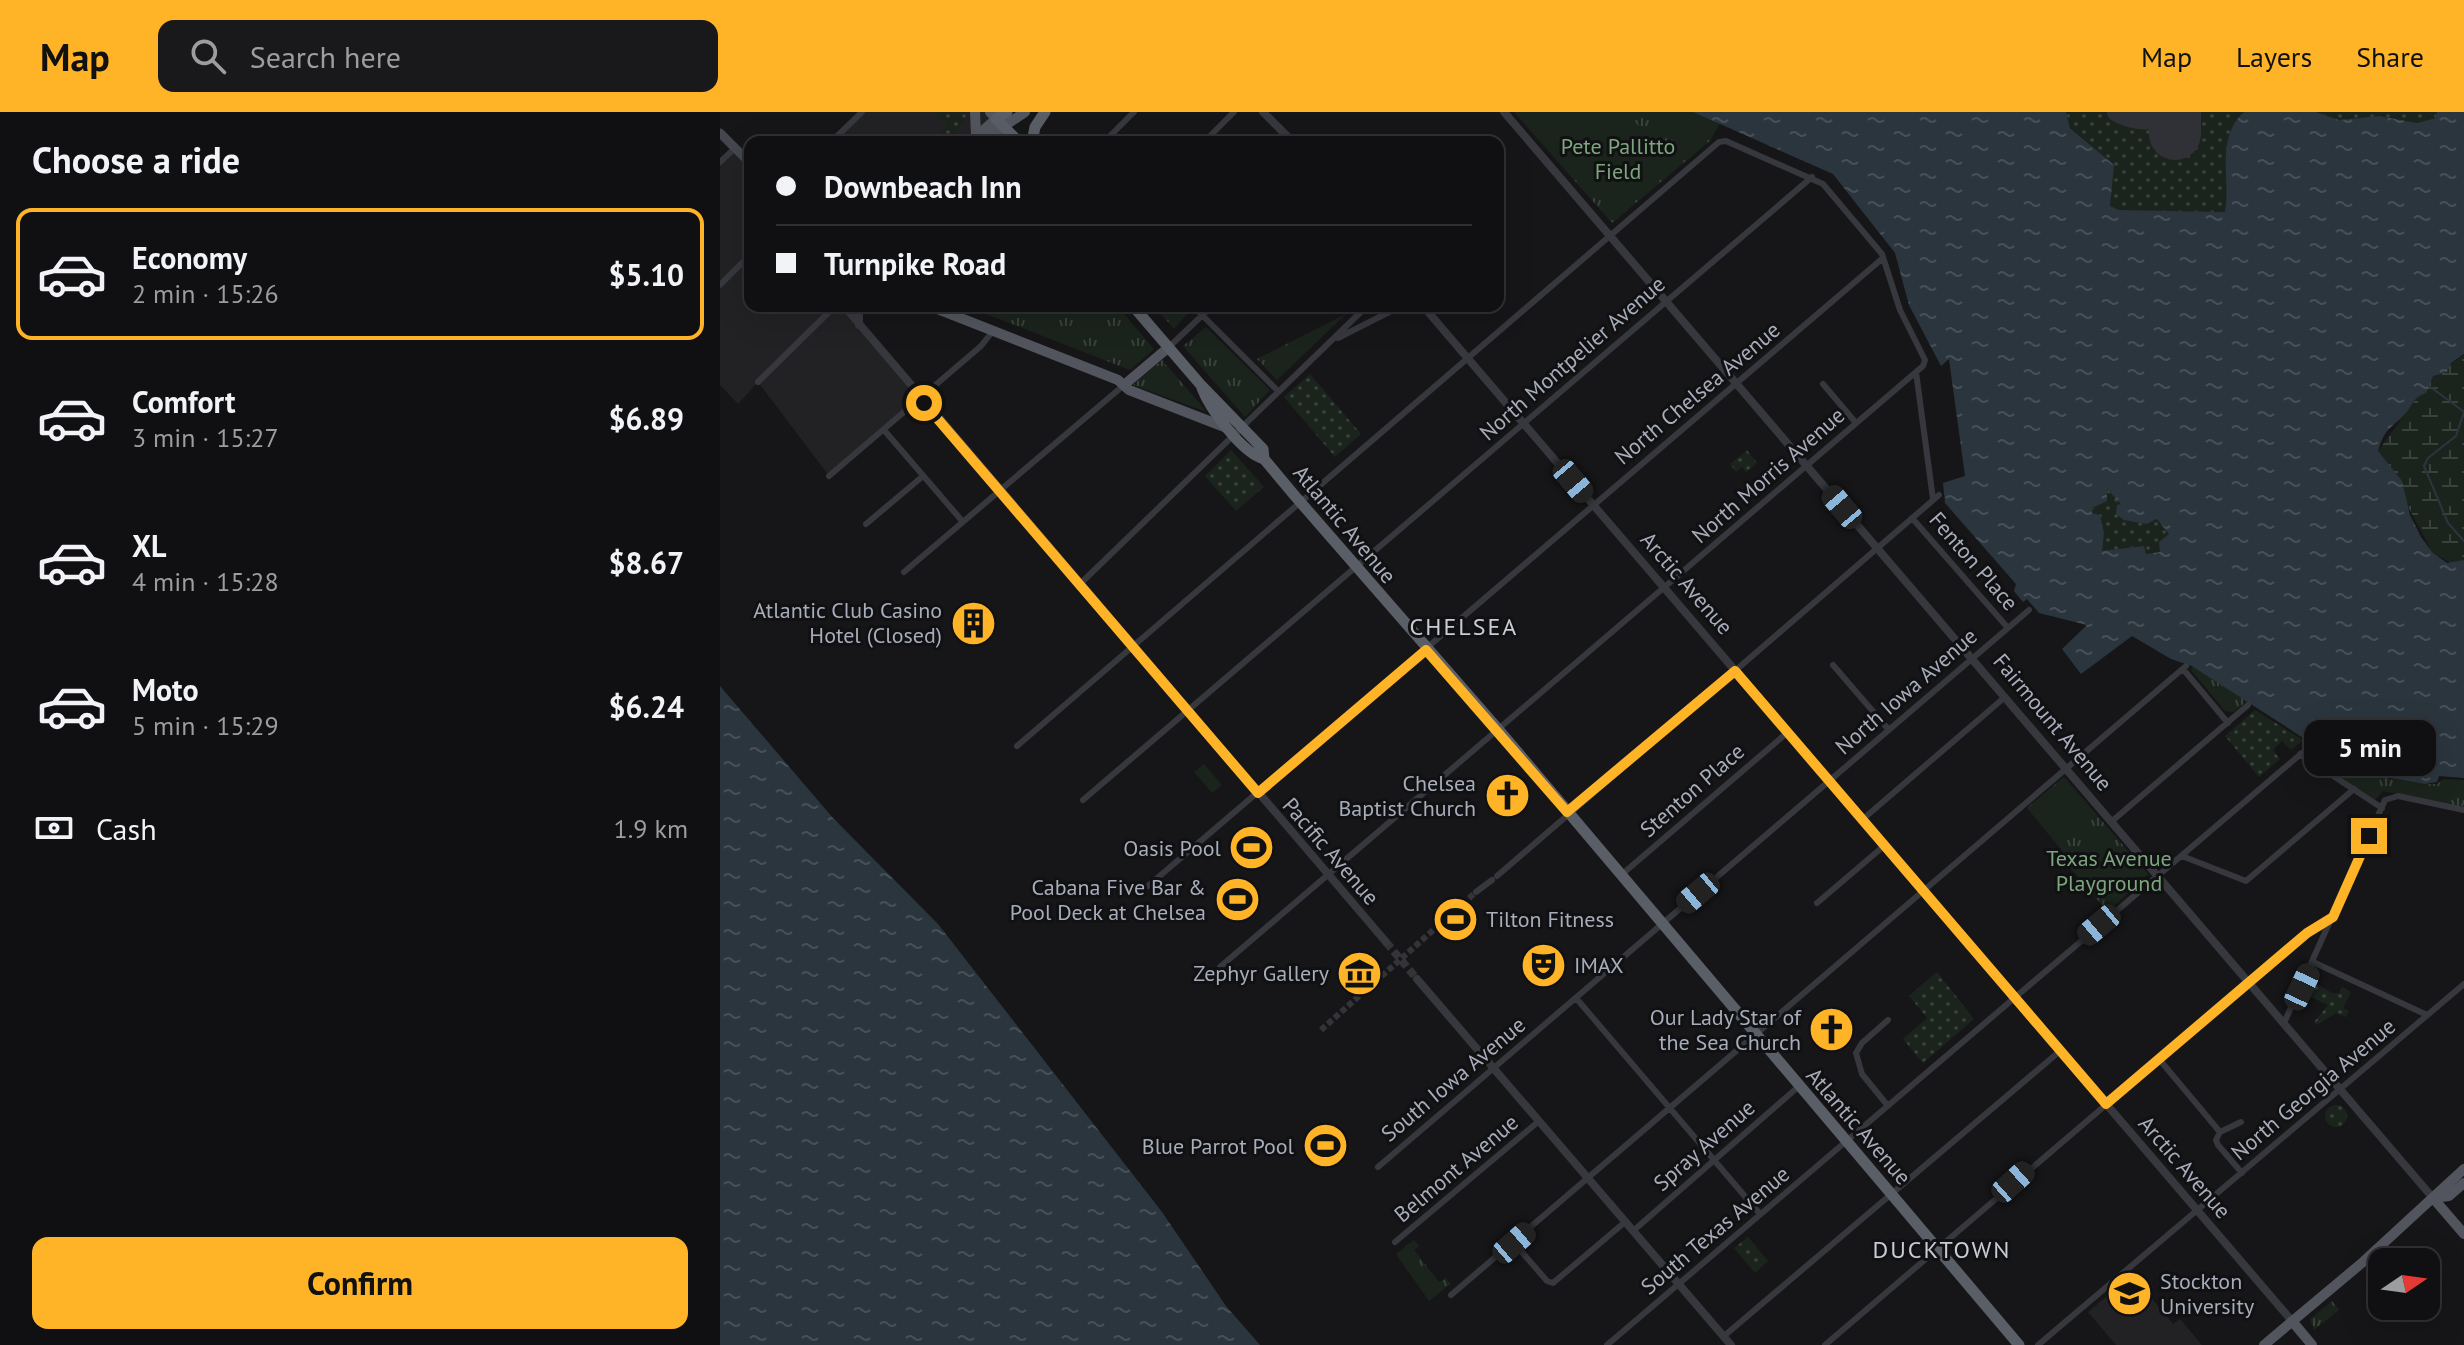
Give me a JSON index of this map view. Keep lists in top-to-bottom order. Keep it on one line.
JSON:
{"streets":{"highway":["Atlantic Avenue"],"main road":["Arctic Avenue","Fairmount Avenue"],"street":["North Montpelier Avenue","North Chelsea Avenue","North Morris Avenue","Fenton Place","North Iowa Avenue","Stenton Place","Pacific Avenue","South Iowa Avenue","North Georgia Avenue","Spray Avenue","Belmont Avenue","South Texas Avenue"]},"crossings":[["North Montpelier Avenue","Atlantic Avenue"],["North Montpelier Avenue","Arctic Avenue"],["North Montpelier Avenue","Fairmount Avenue"],["North Montpelier Avenue","Pacific Avenue"],["North Chelsea Avenue","Atlantic Avenue"],["North Chelsea Avenue","Arctic Avenue"],["North Chelsea Avenue","Fairmount Avenue"],["North Chelsea Avenue","Pacific Avenue"],["North Morris Avenue","Atlantic Avenue"],["North Morris Avenue","Arctic Avenue"],["North Morris Avenue","Fairmount Avenue"],["North Morris Avenue","Pacific Avenue"],["Atlantic Avenue","North Iowa Avenue"],["Atlantic Avenue","Stenton Place"],["Atlantic Avenue","South Iowa Avenue"],["Atlantic Avenue","Spray Avenue"],["Atlantic Avenue","South Texas Avenue"],["Fenton Place","North Iowa Avenue"],["Arctic Avenue","North Iowa Avenue"],["Arctic Avenue","Stenton Place"],["Arctic Avenue","North Georgia Avenue"],["Arctic Avenue","South Texas Avenue"],["North Iowa Avenue","Fairmount Avenue"],["North Iowa Avenue","South Iowa Avenue"],["Fairmount Avenue","North Georgia Avenue"],["Fairmount Avenue","South Texas Avenue"]],"districts":["CHELSEA","DUCKTOWN"],"parks":["Pete Pallitto Field","Texas Avenue Playground"],"places":{"building":["Atlantic Club Casino Hotel (Closed)"],"church":["Chelsea Baptist Church","Our Lady Star of the Sea Church"],"sports":["Oasis Pool","Cabana Five Bar & Pool Deck at Chelsea","Tilton Fitness","Blue Parrot Pool"],"theatre":["IMAX"],"museum":["Zephyr Gallery"],"school or university":["Stockton University"]},"north":"right","page":{"header":"Map","search":"Search here","nav":["Map","Layers","Share"],"heading":"Choose a ride","banner":["Downbeach Inn","Turnpike Road"],"list":[{"name":"Economy","note":"2 min · 15:26","value":"$5.10"},{"name":"Comfort","note":"3 min · 15:27","value":"$6.89"},{"name":"XL","note":"4 min · 15:28","value":"$8.67"},{"name":"Moto","note":"5 min · 15:29","value":"$6.24"}],"bubble":"5 min","pay":["Cash","1.9 km"],"buttons":"Confirm"}}
